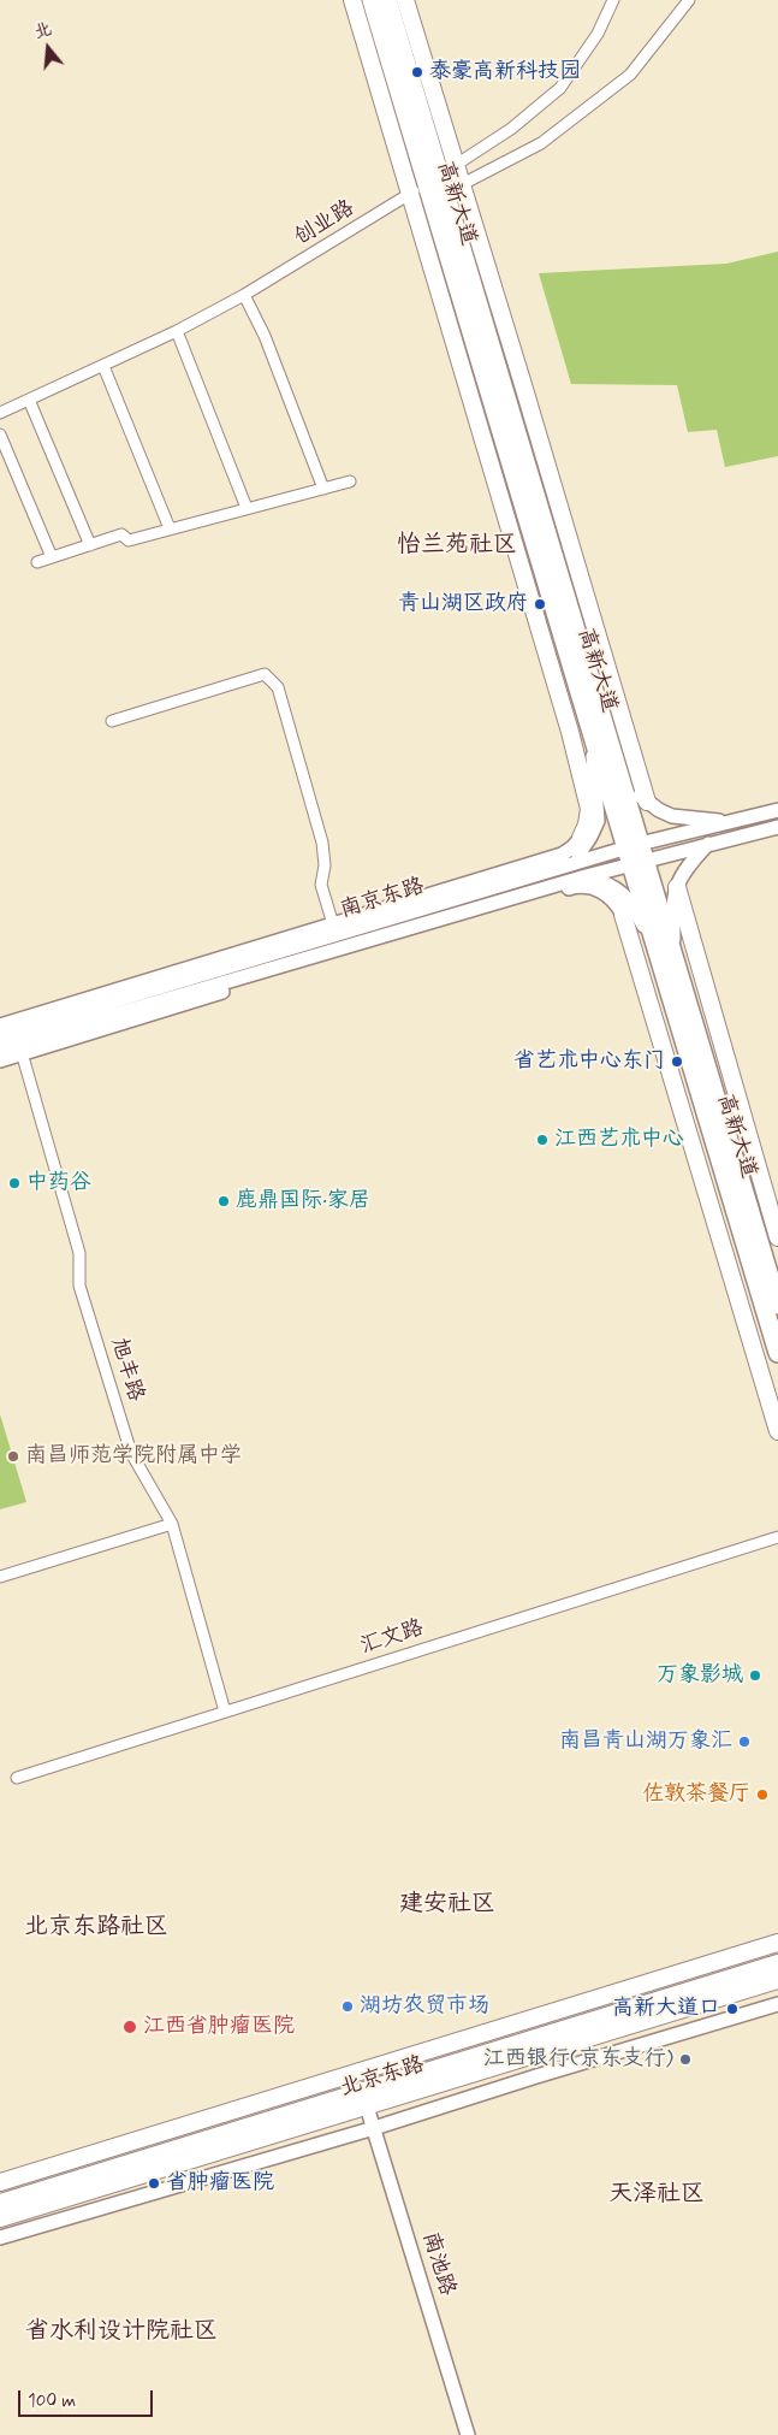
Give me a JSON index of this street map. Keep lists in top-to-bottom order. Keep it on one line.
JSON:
{"streets":{"highway":["高新大道"],"main road":["南京东路","北京东路","南池路"],"street":["创业路","旭丰路","汇文路"]},"crossings":[["高新大道","创业路"],["高新大道","南京东路"],["南京东路","旭丰路"],["旭丰路","汇文路"],["北京东路","南池路"]],"districts":["怡兰苑社区","建安社区","北京东路社区","天泽社区","省水利设计院社区"],"places":["泰豪高新科技园","青山湖区政府","省艺术中心东门","江西艺术中心","中药谷","鹿鼎国际·家居","南昌师范学院附属中学","万象影城","南昌青山湖万象汇","佐敦茶餐厅","湖坊农贸市场","高新大道口","江西省肿瘤医院","江西银行(京东支行)","省肿瘤医院"],"scale_bar":"100 m","north":"top"}
